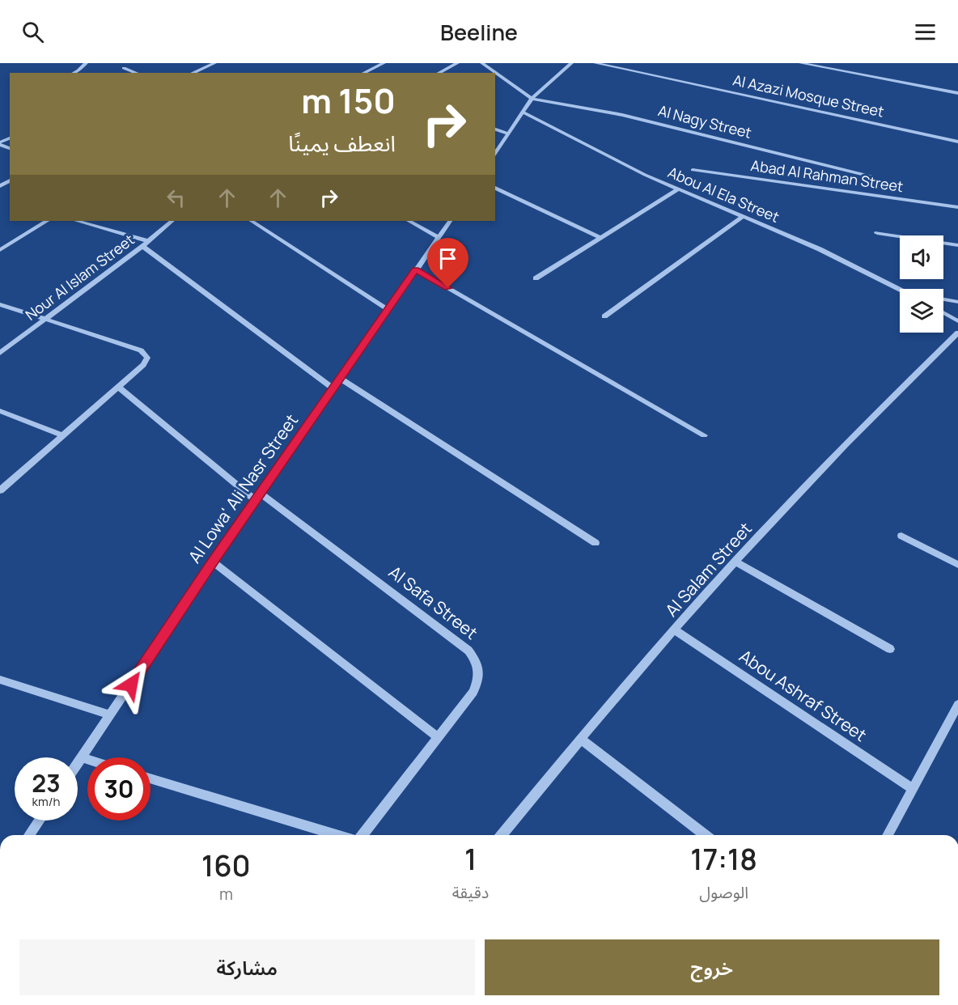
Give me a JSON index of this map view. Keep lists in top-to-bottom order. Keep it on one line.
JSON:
{"streets":{"street":["Al Azazi Mosque Street","Al Nagy Street","Abad Al Rahman Street","Abou Al Ela Street","Nour Al Islam Street","Al Lowa' Ali Nasr Street","Al Salam Street","Al Safa Street","Abou Ashraf Street"]},"crossings":[["Al Lowa' Ali Nasr Street","Al Safa Street"],["Al Salam Street","Abou Ashraf Street"]],"page":{"header":"Beeline","turn":["150 m","انعطف يمينًا"],"speed":"23 km/h","limit":"30","eta":["17:18","الوصول","1","دقيقة","160","m"],"buttons":["خروج","مشاركة"]}}
